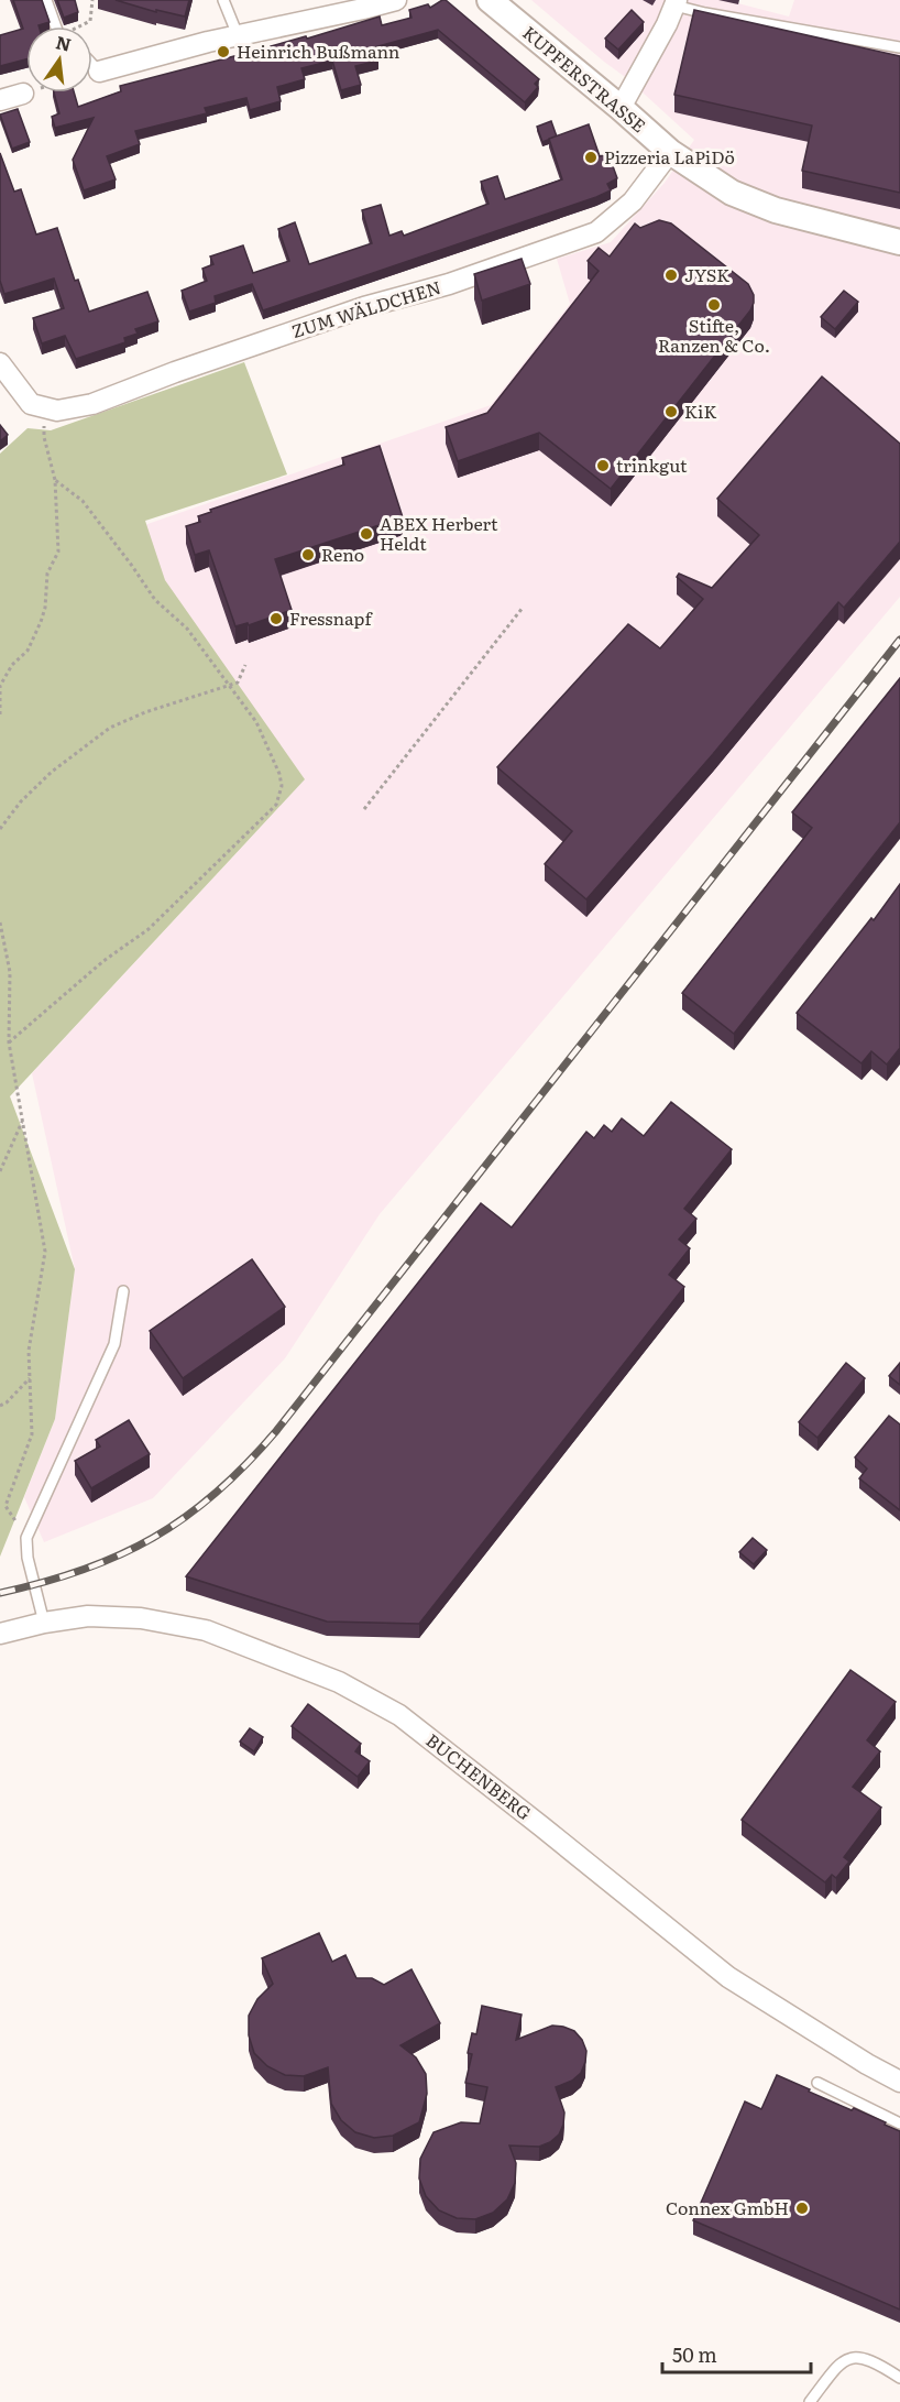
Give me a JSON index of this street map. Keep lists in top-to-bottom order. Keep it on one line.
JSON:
{"streets":{"street":["KUPFERSTRASSE","ZUM WÄLDCHEN","BUCHENBERG"]},"crossings":[["KUPFERSTRASSE","ZUM WÄLDCHEN"]],"places":["Heinrich Bußmann","Pizzeria LaPiDö","JYSK","Stifte, Ranzen & Co.","KiK","trinkgut","ABEX Herbert Heldt","Reno","Fressnapf","Connex GmbH"],"scale_bar":"50 m","north":"top"}
